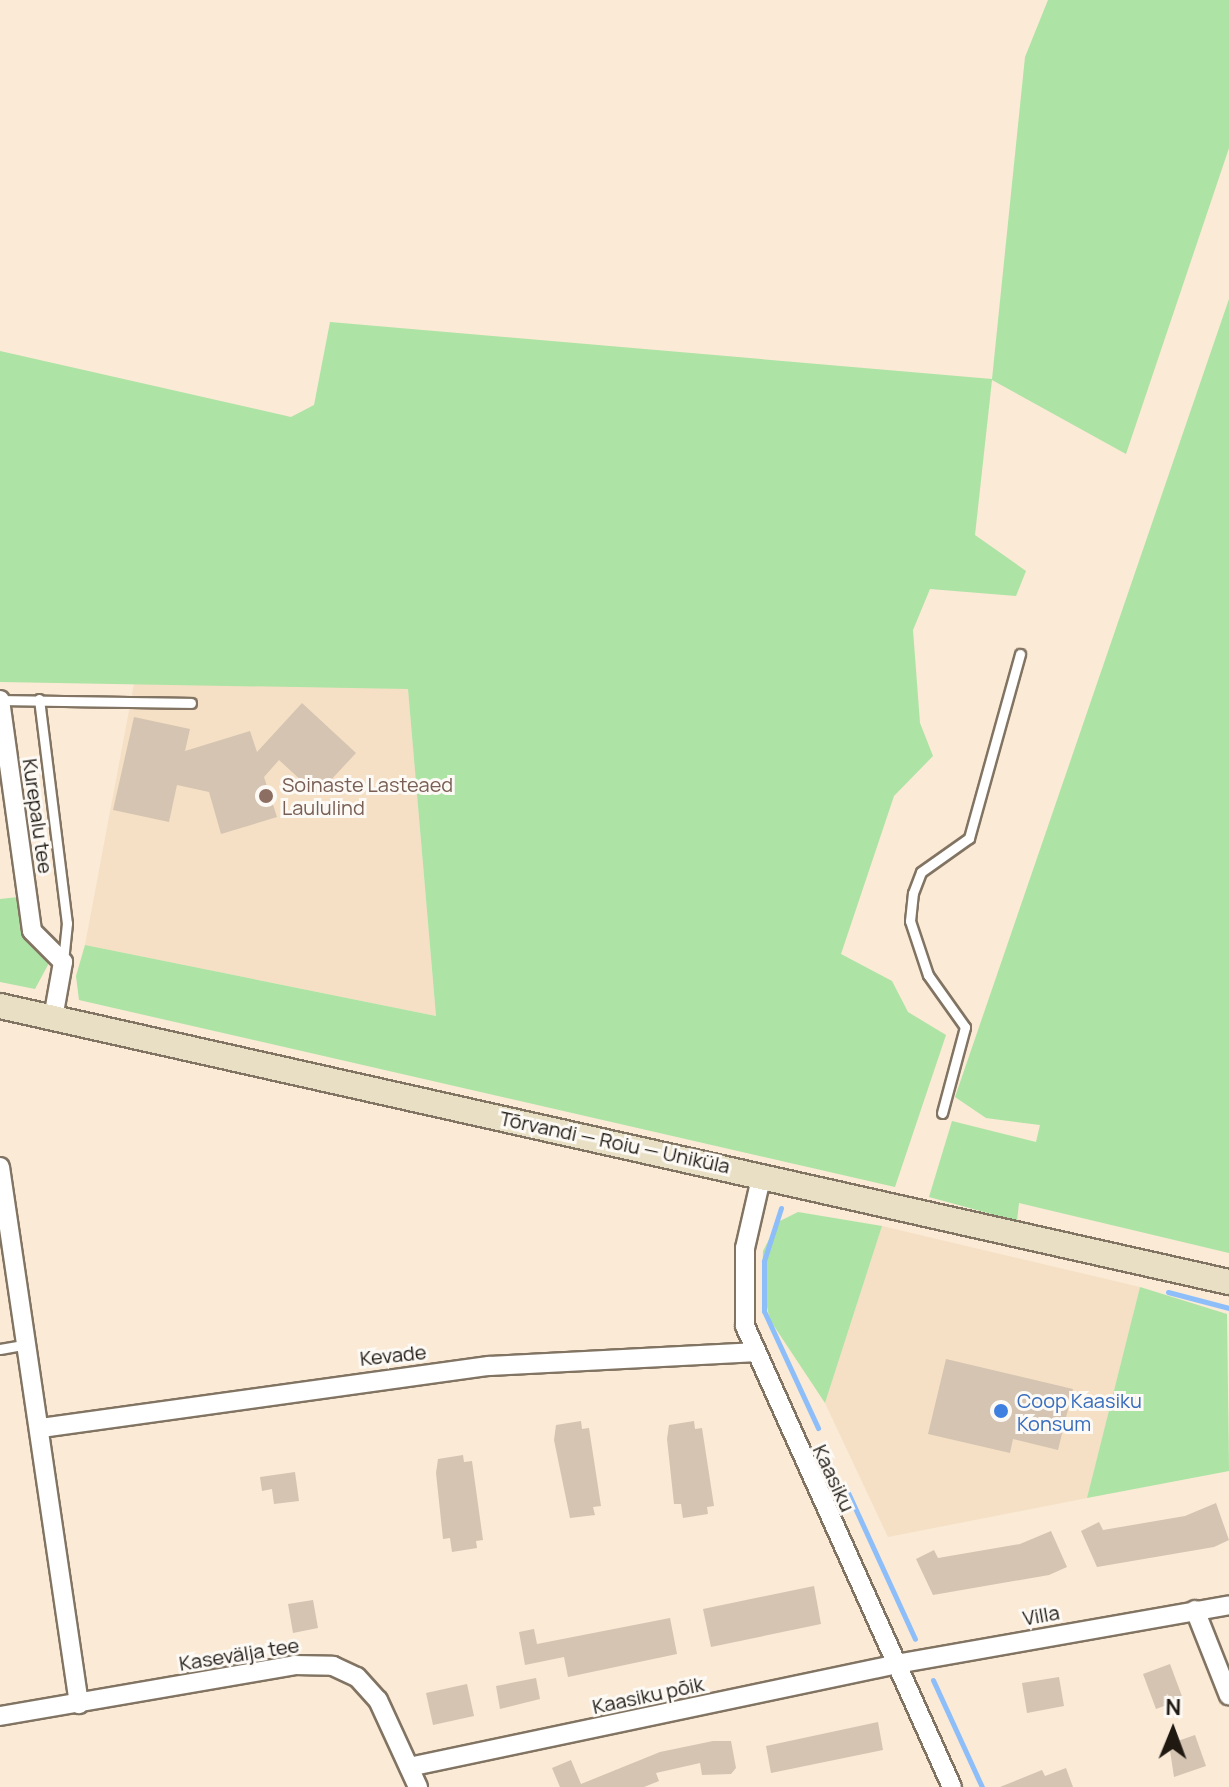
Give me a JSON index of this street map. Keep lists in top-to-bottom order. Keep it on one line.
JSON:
{"streets":{"street":["Kurepalu tee","Tõrvandi — Roiu — Uniküla","Kevade","Kaasiku","Villa","Kasevälja tee","Kaasiku põik"]},"crossings":[["Kurepalu tee","Tõrvandi — Roiu — Uniküla"],["Tõrvandi — Roiu — Uniküla","Kaasiku"],["Kevade","Kaasiku"],["Kaasiku","Villa"],["Kaasiku","Kaasiku põik"],["Villa","Kaasiku põik"],["Kasevälja tee","Kaasiku põik"]],"places":["Soinaste Lasteaed Laululind","Coop Kaasiku Konsum"],"north":"top"}
